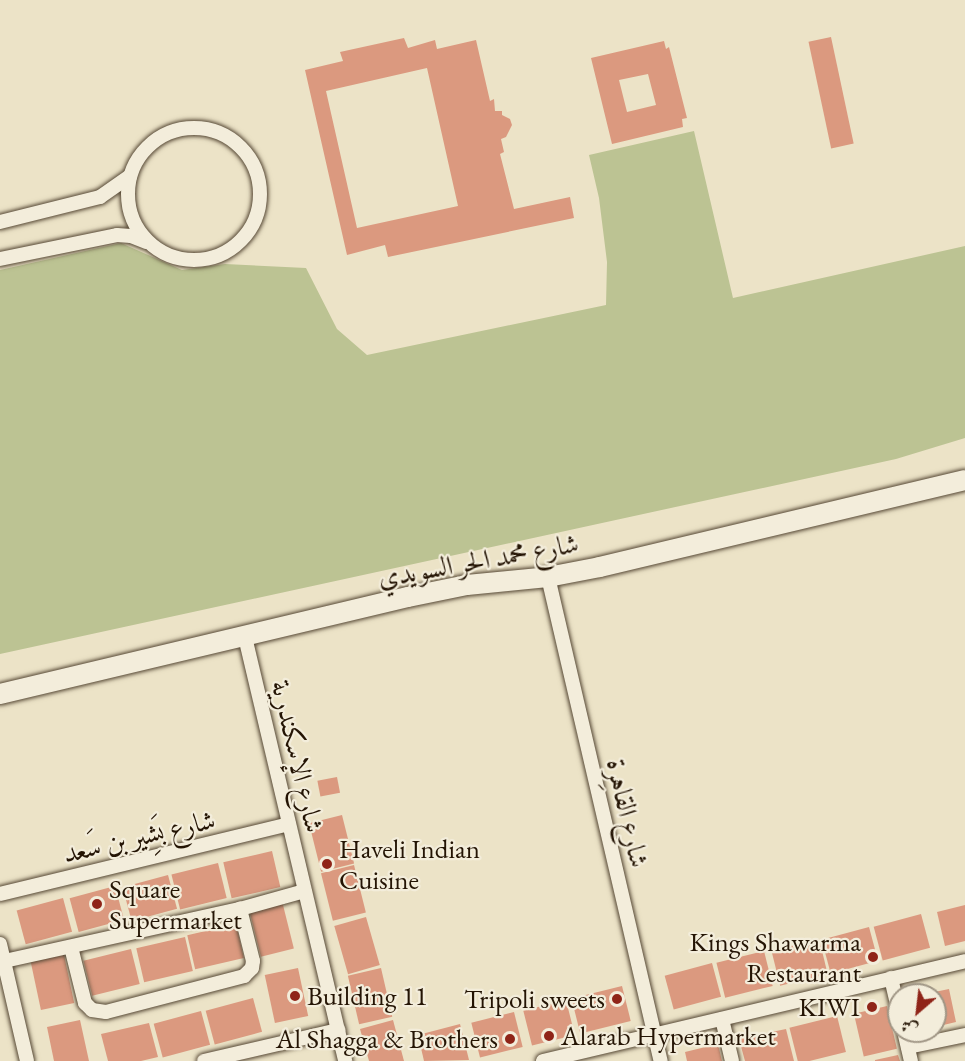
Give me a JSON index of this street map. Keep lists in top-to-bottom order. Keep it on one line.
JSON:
{"streets":{"street":["شارع محمد الحر السويدي","شارع الإسكندرية","شارع القاهِرة","شارع بَشِير بن سَعد"]},"crossings":[["شارع محمد الحر السويدي","شارع الإسكندرية"],["شارع محمد الحر السويدي","شارع القاهِرة"],["شارع الإسكندرية","شارع بَشِير بن سَعد"]],"places":["Haveli Indian Cuisine","Square Supermarket","Kings Shawarma Restaurant","Building 11","Tripoli sweets","KIWI","Alarab Hypermarket","Al Shagga & Brothers"],"north":"bottom left"}
